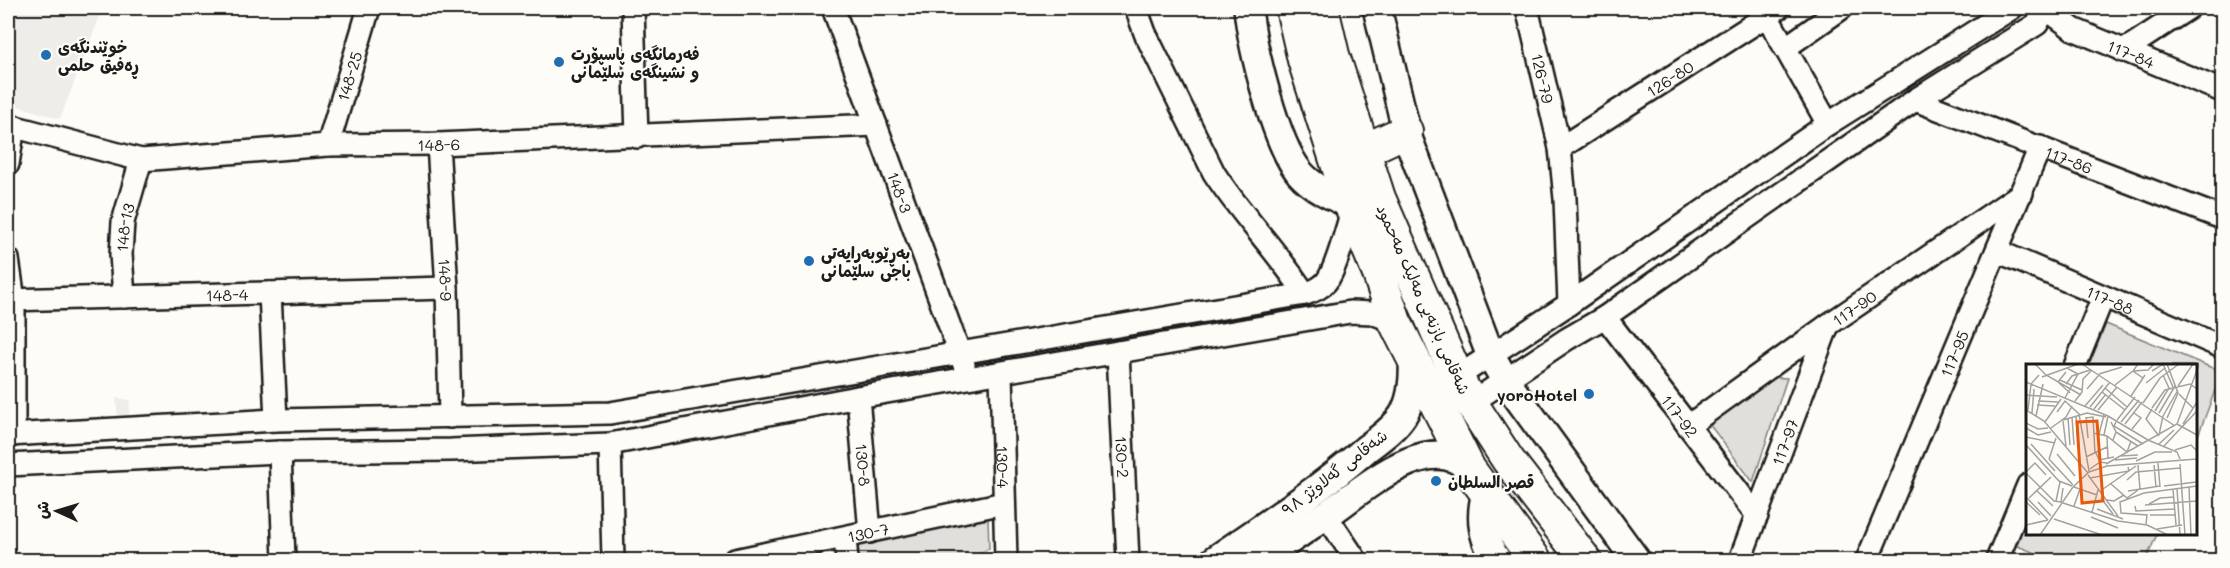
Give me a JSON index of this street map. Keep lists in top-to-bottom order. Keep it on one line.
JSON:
{"streets":{"highway":["شەقامی بازنەیی مەلیک مەحمود"],"main road":["شەقامی گەلاوێژ ٩٨"],"street":["117-84","148-25","126-79","126-80","148-6","117-86","148-3","148-13","148-9","148-4","117-88","117-90","117-95","117-92","117-97","130-2","130-8","130-4","130-7"]},"crossings":[["148-25","148-6"],["126-79","126-80"],["148-6","148-3"],["148-6","148-13"],["148-6","148-9"],["117-86","117-95"],["148-13","148-4"],["148-9","148-4"],["شەقامی بازنەیی مەلیک مەحمود","شەقامی گەلاوێژ ٩٨"],["117-88","117-95"],["117-90","117-95"],["117-90","117-92"],["117-90","117-97"],["117-92","117-97"],["130-8","130-7"],["130-4","130-7"]],"places":["خوێندنگەی ڕەفیق حلمی","فەرمانگەی پاسپۆرت و نشینگەی سلێمانی","بەڕێوبەرایەتی باجی سلێمانی","yoroHotel","قصر السلطان"],"north":"left"}
